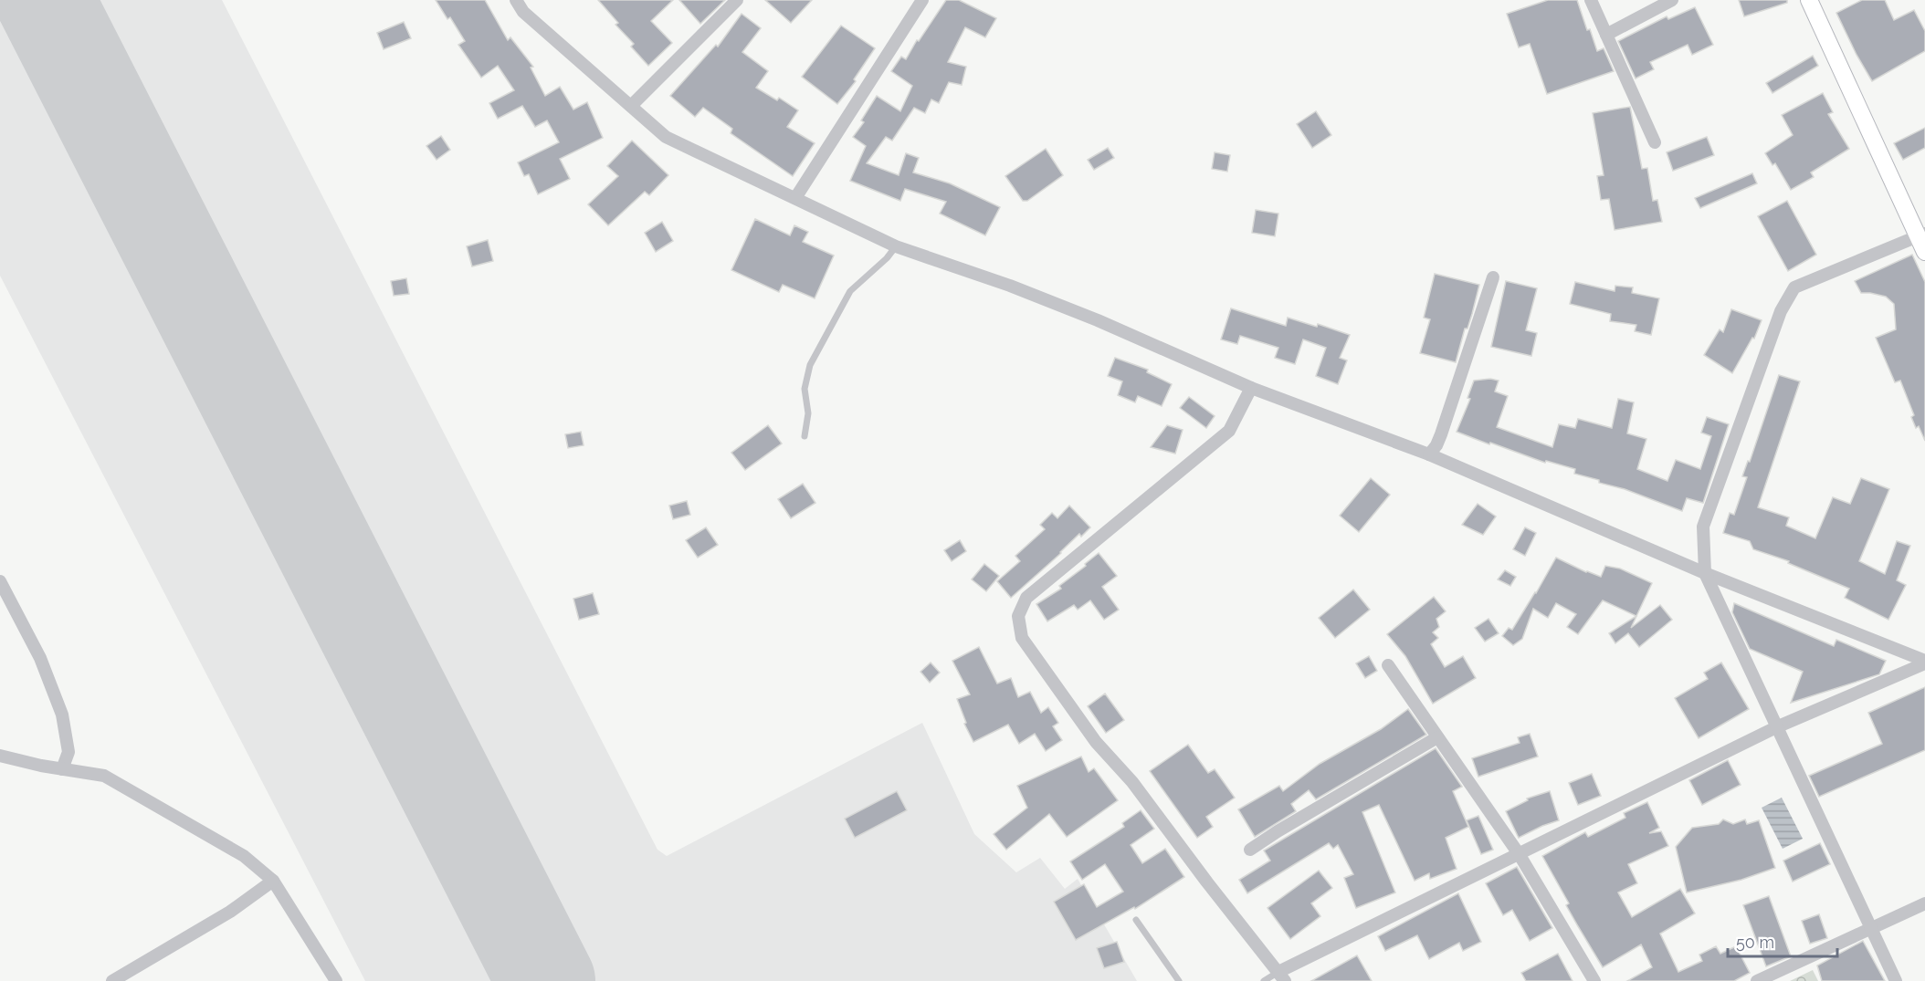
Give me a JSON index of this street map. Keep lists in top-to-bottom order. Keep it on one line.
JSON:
{"scale_bar":"50 m"}
